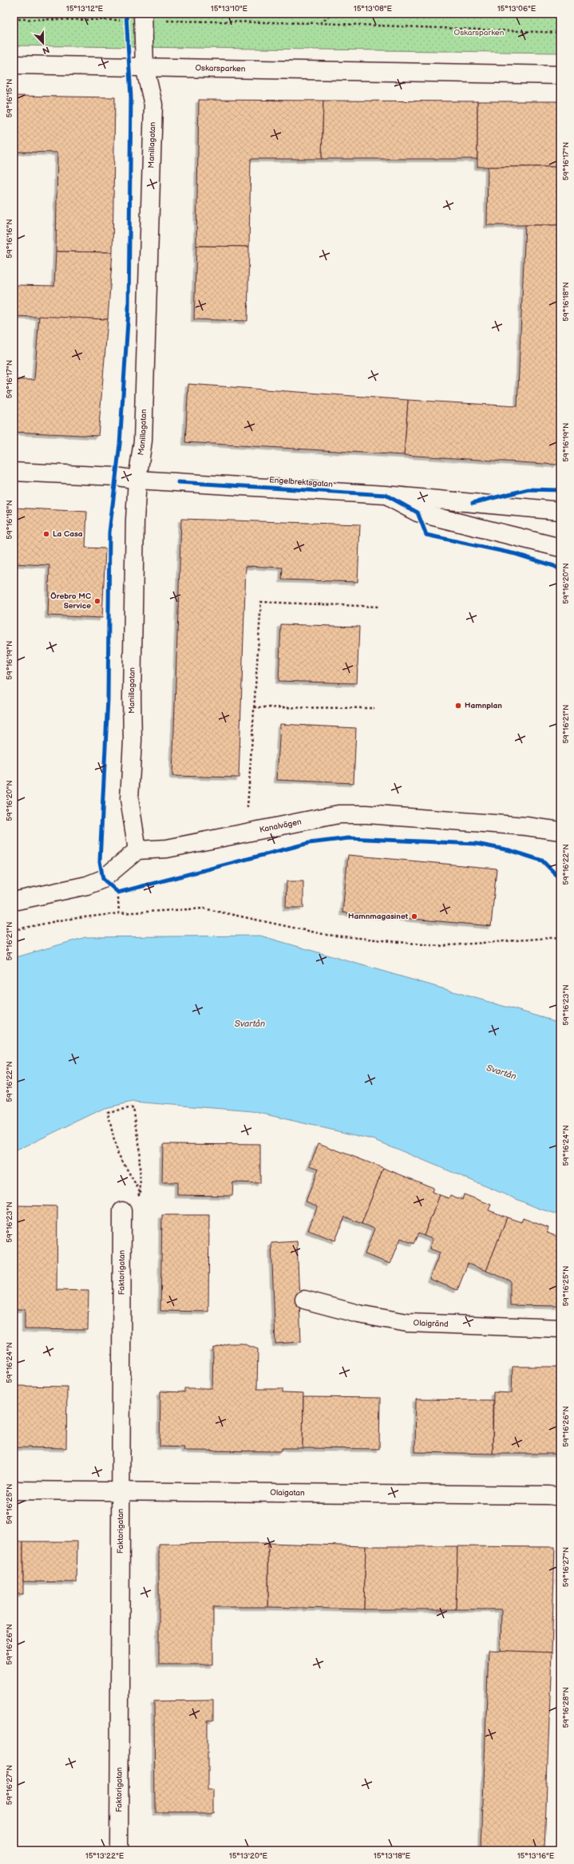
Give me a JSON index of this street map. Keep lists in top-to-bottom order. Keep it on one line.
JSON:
{"streets":{"street":["Oskarsparken","Manillagatan","Engelbrektsgatan","Kanalvägen","Faktorigatan","Olaigränd","Olaigatan"]},"crossings":[["Oskarsparken","Manillagatan"],["Manillagatan","Engelbrektsgatan"],["Manillagatan","Kanalvägen"],["Faktorigatan","Olaigatan"]],"water":["Svartån"],"parks":["Oskarsparken"],"places":["La Casa","Örebro MC Service","Hamnplan","Hamnmagasinet"],"north":"bottom","coordinates":["15°13'12\"E","15°13'10\"E","15°13'08\"E","15°13'06\"E","59°16'15\"N","59°16'17\"N","59°16'16\"N","59°16'18\"N","59°16'19\"N","59°16'20\"N","59°16'21\"N","59°16'22\"N","59°16'23\"N","59°16'24\"N","59°16'25\"N","59°16'26\"N","59°16'27\"N","59°16'28\"N","15°13'22\"E","15°13'20\"E","15°13'18\"E","15°13'16\"E"]}
